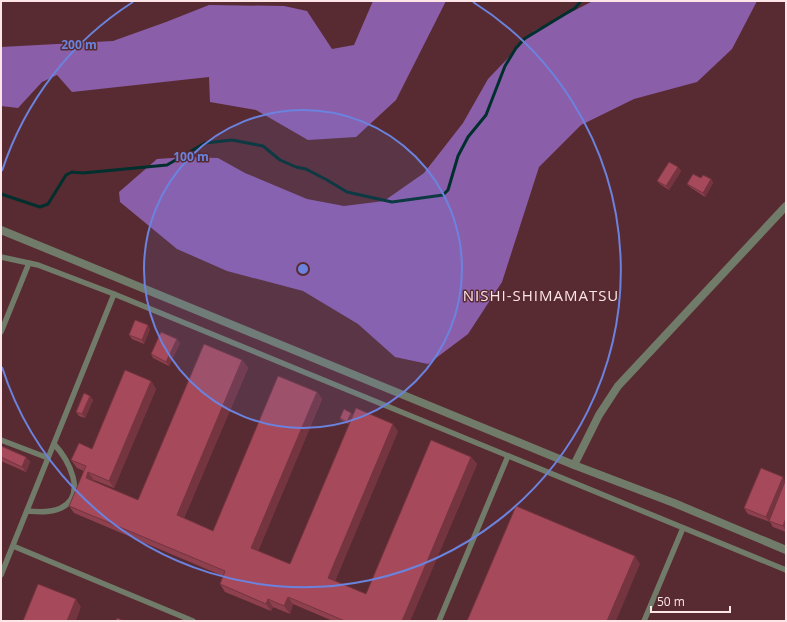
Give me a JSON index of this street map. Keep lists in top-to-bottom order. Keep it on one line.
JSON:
{"districts":["NISHI-SHIMAMATSU"],"scale_bar":"50 m","rings":["200 m","100 m"]}
